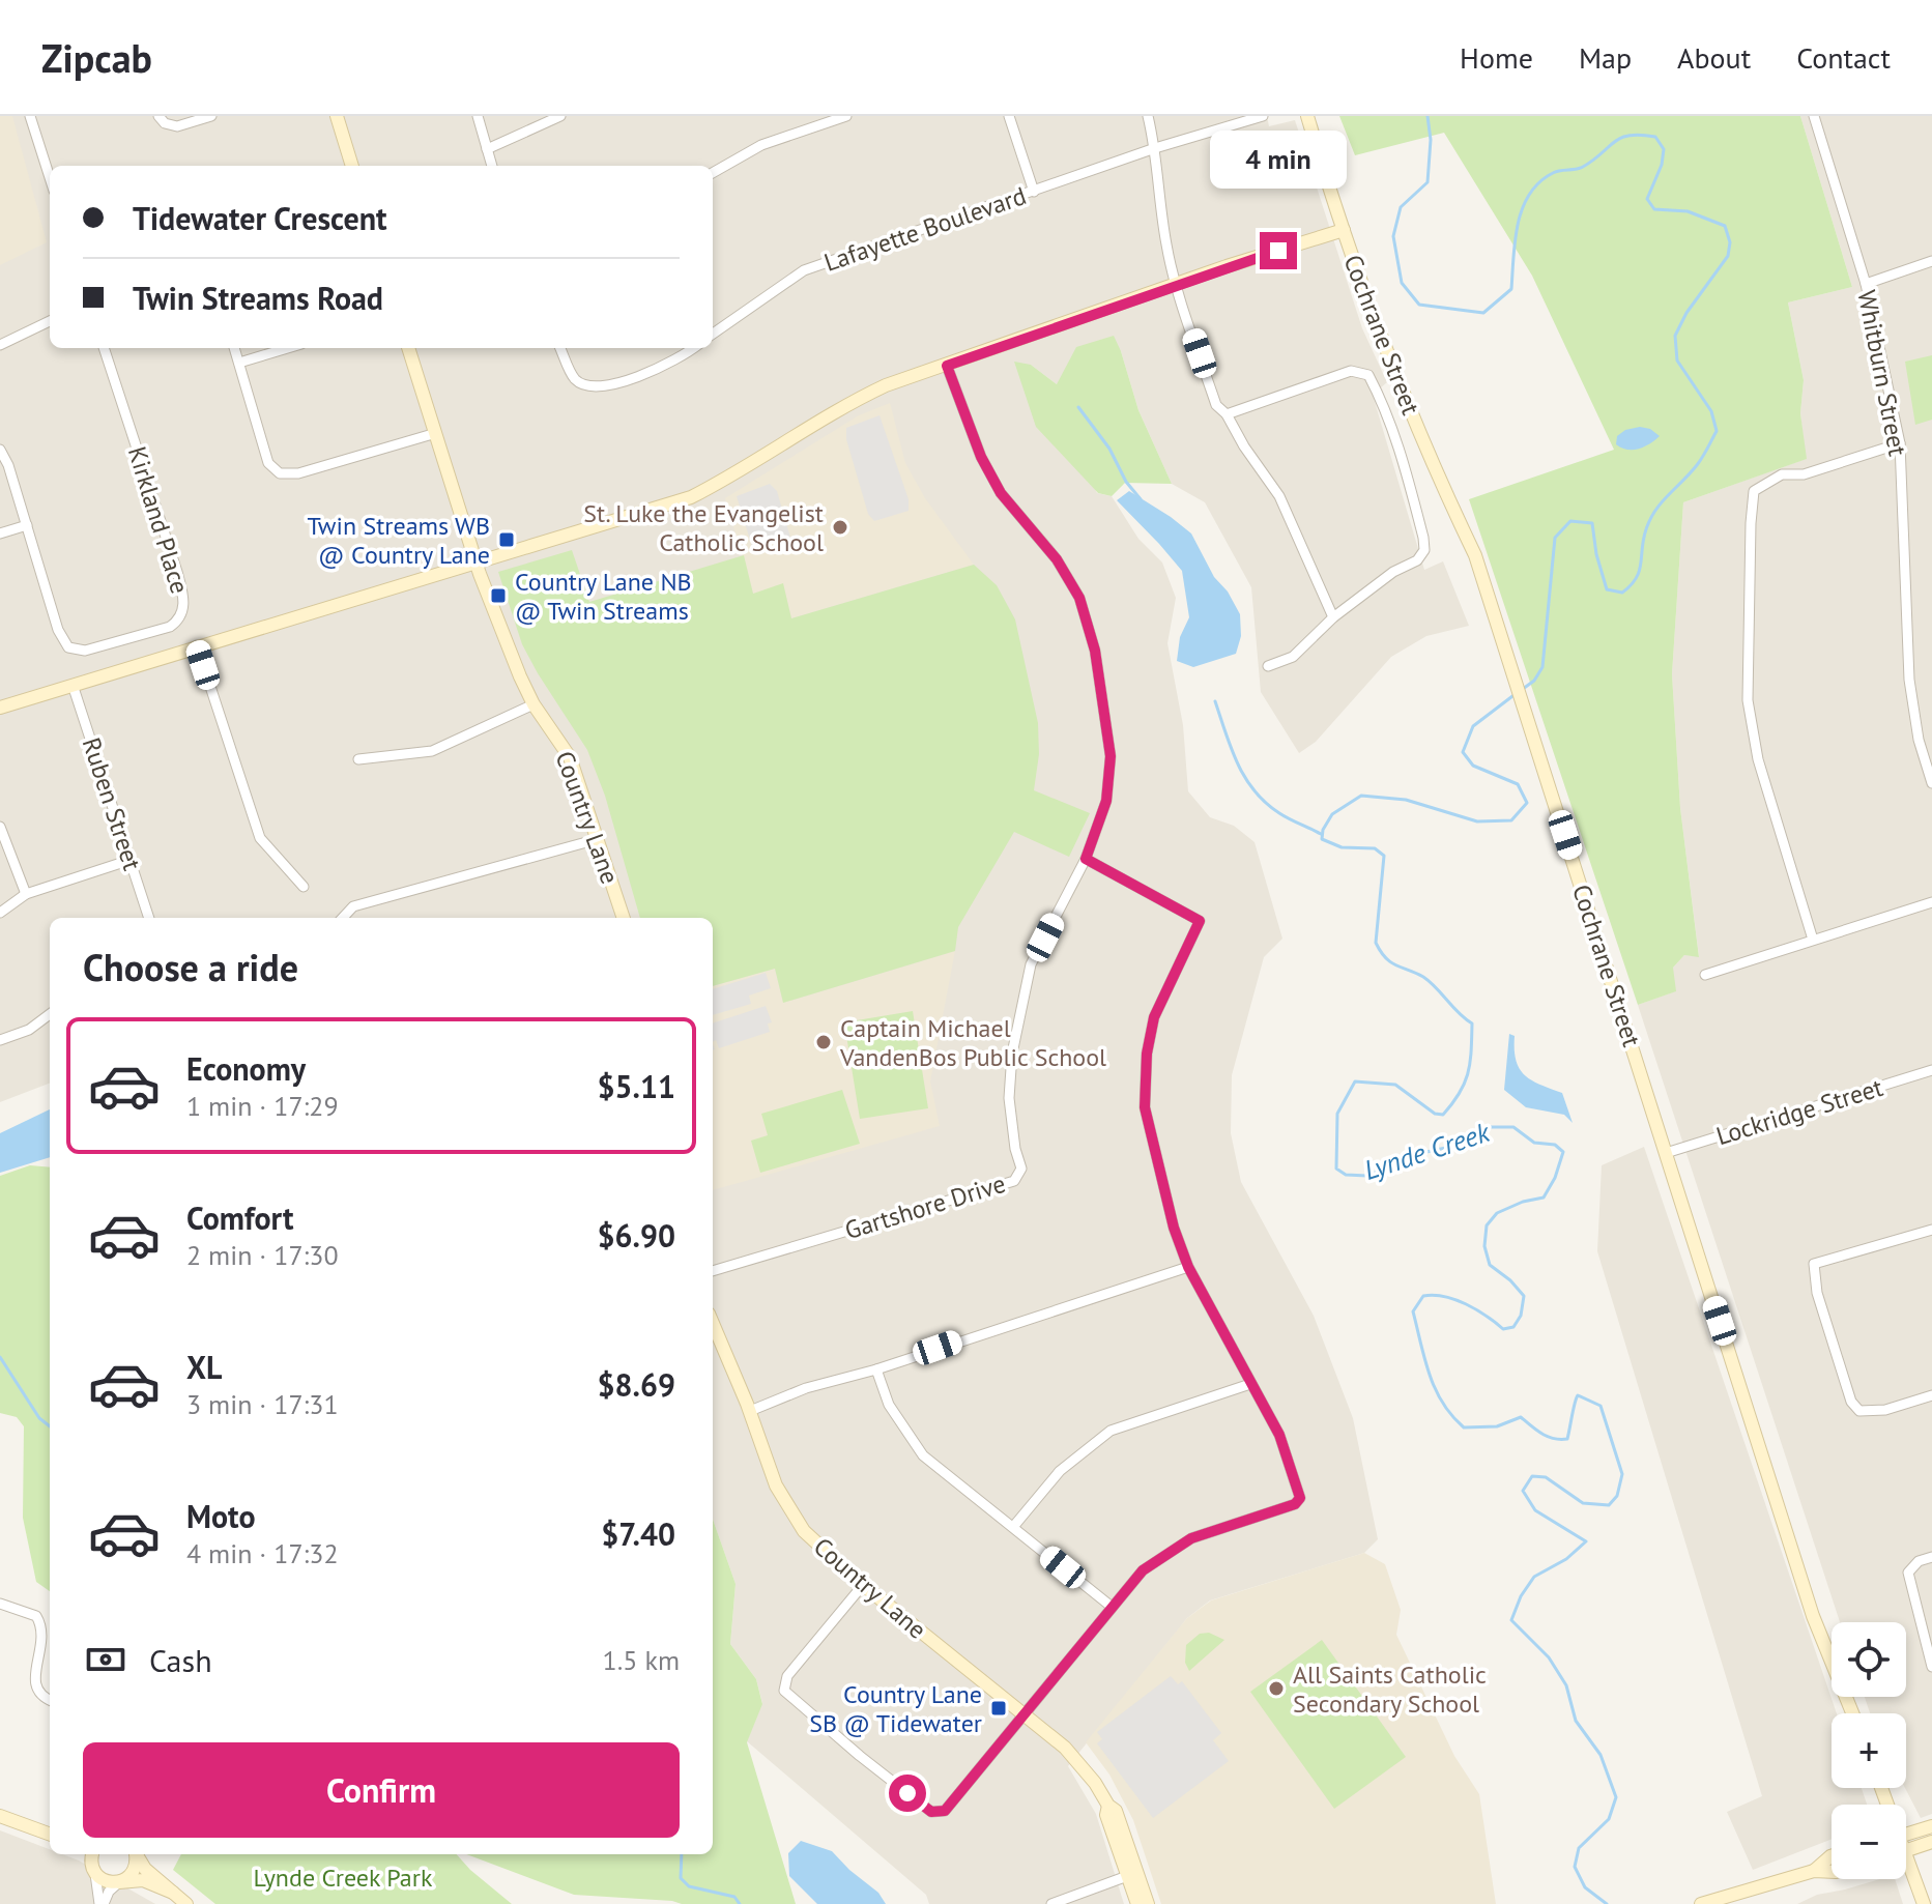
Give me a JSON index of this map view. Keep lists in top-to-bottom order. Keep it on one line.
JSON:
{"streets":{"street":["Lafayette Boulevard","Cochrane Street","Whitburn Street","Kirkland Place","Ruben Street","Country Lane","Lockridge Street","Gartshore Drive"]},"crossings":[["Cochrane Street","Lockridge Street"]],"water":["Lynde Creek"],"parks":["Lynde Creek Park"],"places":{"other":["St. Luke the Evangelist Catholic School","Captain Michael VandenBos Public School","All Saints Catholic Secondary School"],"transit":["Twin Streams WB @ Country Lane","Country Lane NB @ Twin Streams","Country Lane SB @ Tidewater"]},"page":{"header":"Zipcab","nav":["Home","Map","About","Contact"],"bubble":"4 min","banner":["Tidewater Crescent","Twin Streams Road"],"heading":"Choose a ride","list":[{"name":"Economy","note":"1 min · 17:29","value":"$5.11"},{"name":"Comfort","note":"2 min · 17:30","value":"$6.90"},{"name":"XL","note":"3 min · 17:31","value":"$8.69"},{"name":"Moto","note":"4 min · 17:32","value":"$7.40"}],"pay":["Cash","1.5 km"],"map_buttons":["+","−"],"buttons":"Confirm"}}
